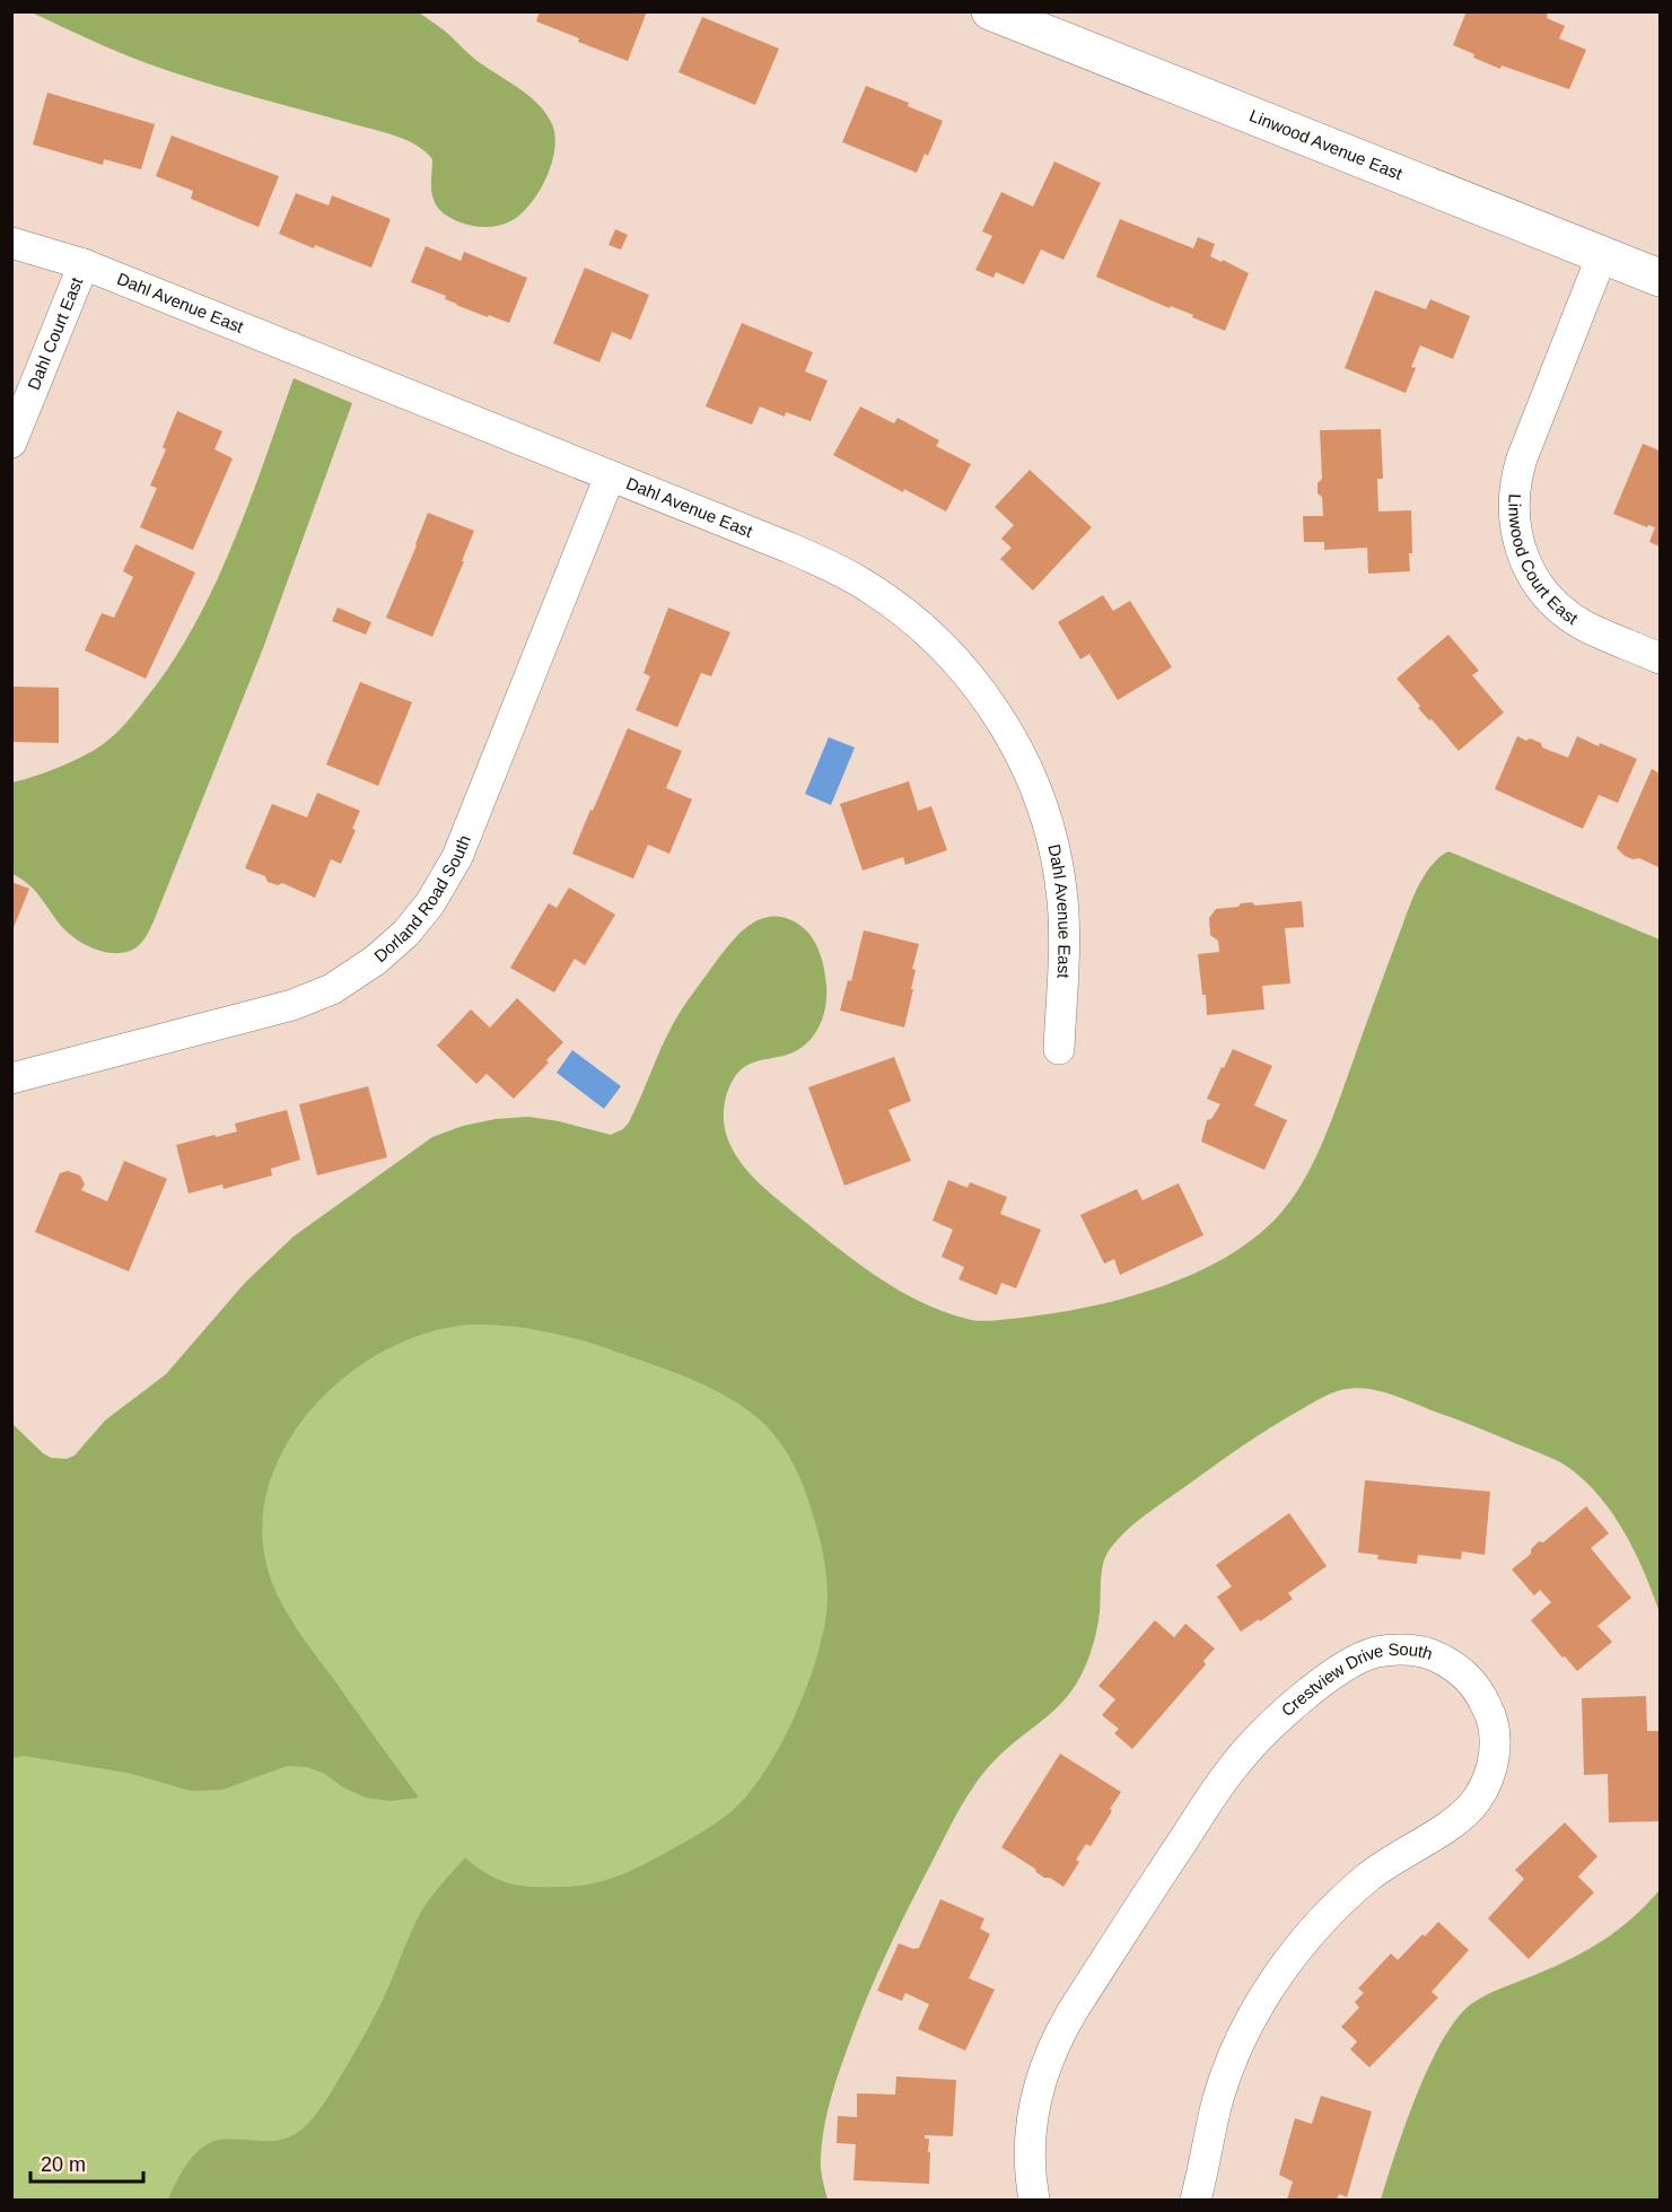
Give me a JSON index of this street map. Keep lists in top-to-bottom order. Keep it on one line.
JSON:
{"streets":{"street":["Linwood Avenue East","Dahl Avenue East","Dahl Court East","Linwood Court East","Dorland Road South","Crestview Drive South"]},"crossings":[["Linwood Avenue East","Linwood Court East"],["Dahl Avenue East","Dahl Court East"],["Dahl Avenue East","Dorland Road South"]],"scale_bar":"20 m"}
